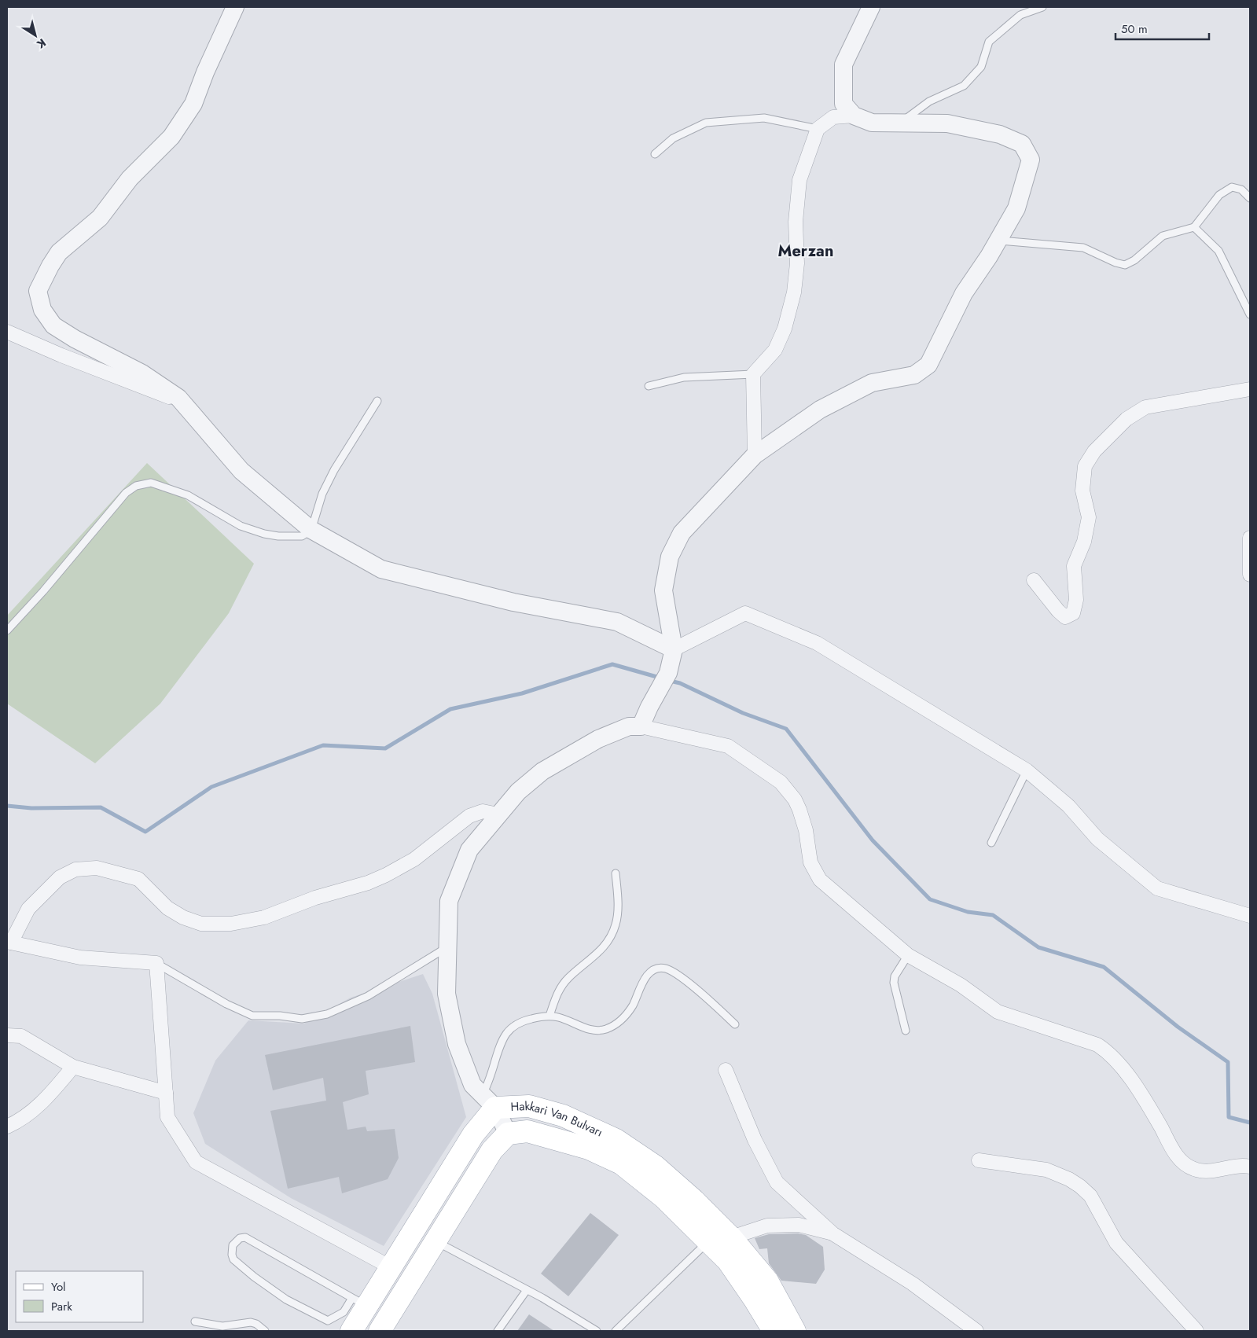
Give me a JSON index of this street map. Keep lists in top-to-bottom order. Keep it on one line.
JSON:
{"streets":{"main road":["Hakkari Van Bulvarı"]},"districts":["Merzan"],"legend":["Yol","Park"],"scale_bar":"50 m","north":"bottom right"}
